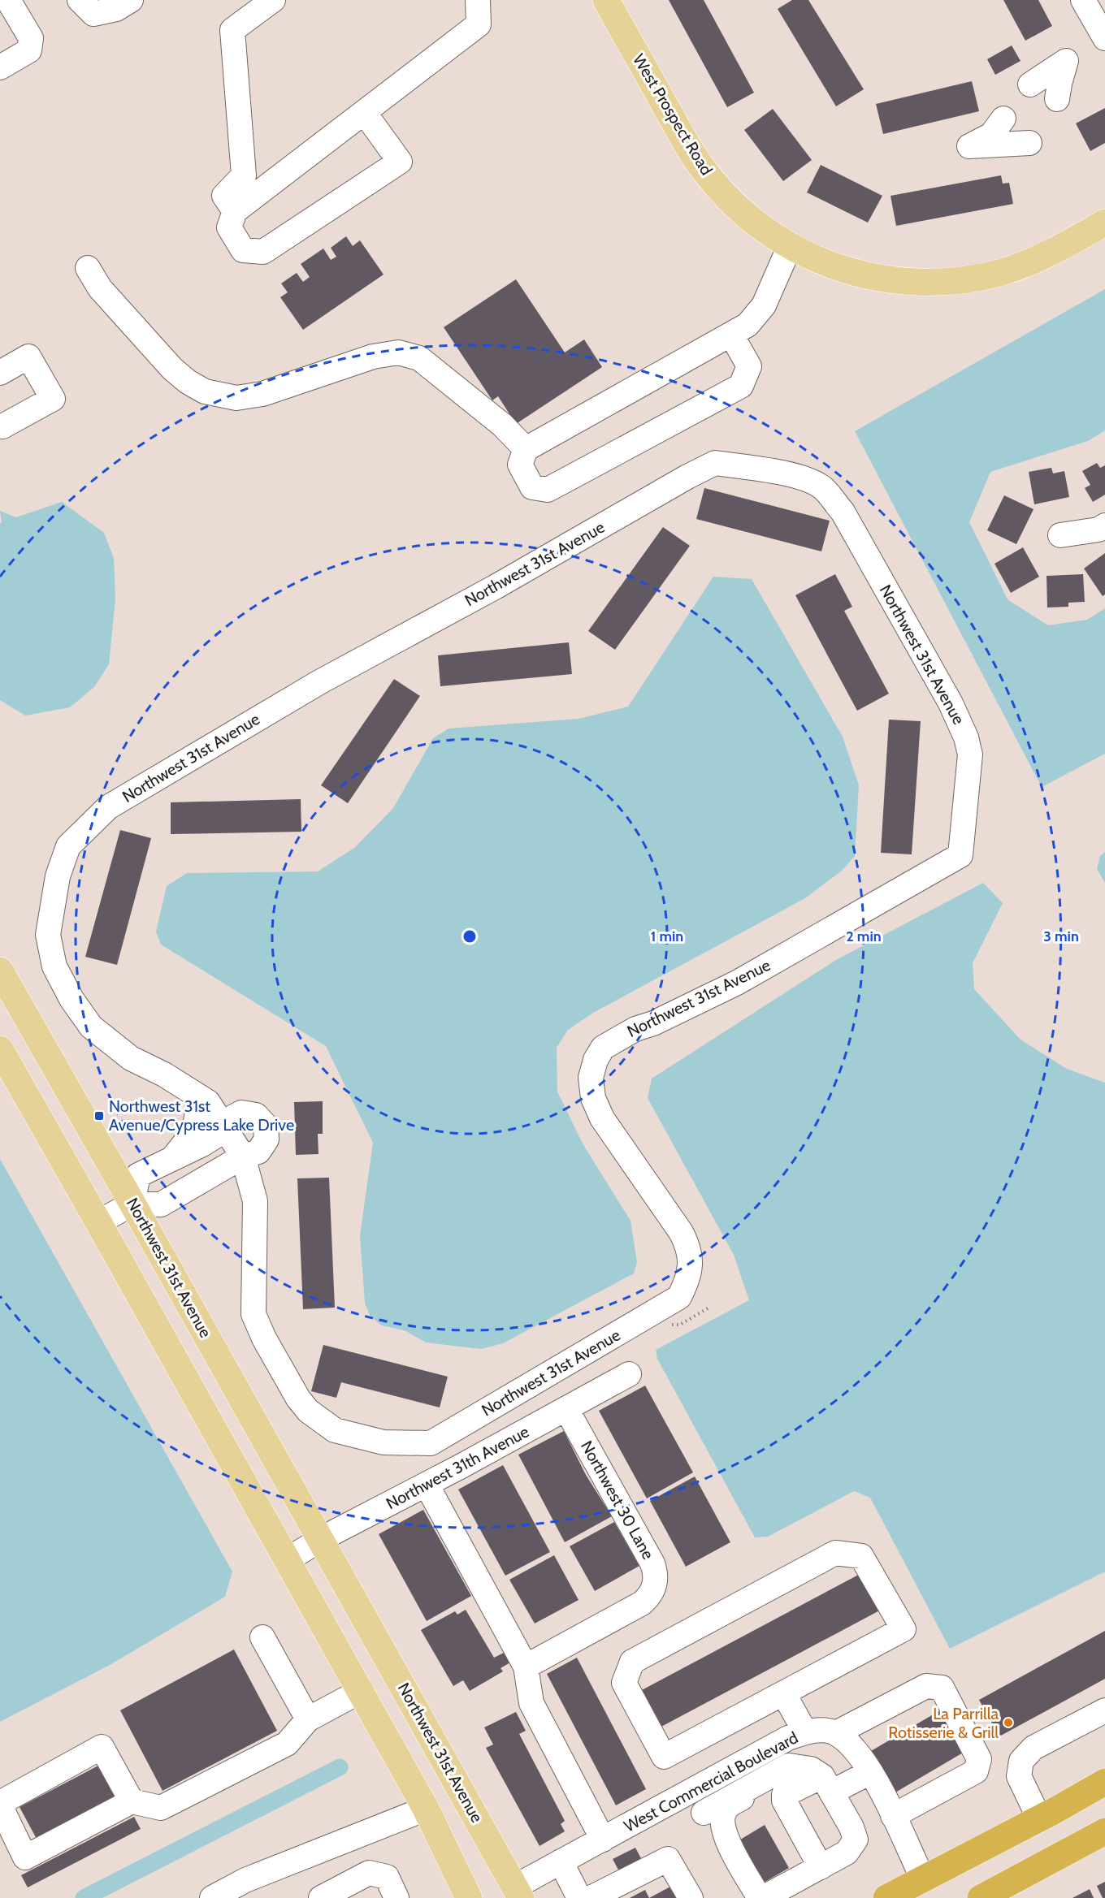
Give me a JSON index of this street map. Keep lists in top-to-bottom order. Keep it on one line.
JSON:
{"streets":{"main road":["West Prospect Road","Northwest 31st Avenue"],"street":["Northwest 31th Avenue","Northwest 30 Lane","West Commercial Boulevard"]},"crossings":[["Northwest 31st Avenue","Northwest 31th Avenue"],["Northwest 31st Avenue","West Commercial Boulevard"],["Northwest 31th Avenue","Northwest 30 Lane"]],"places":{"transit":["Northwest 31st Avenue/Cypress Lake Drive"],"other":["La Parrilla Rotisserie & Grill"]},"rings":["1 min","2 min","3 min"]}
